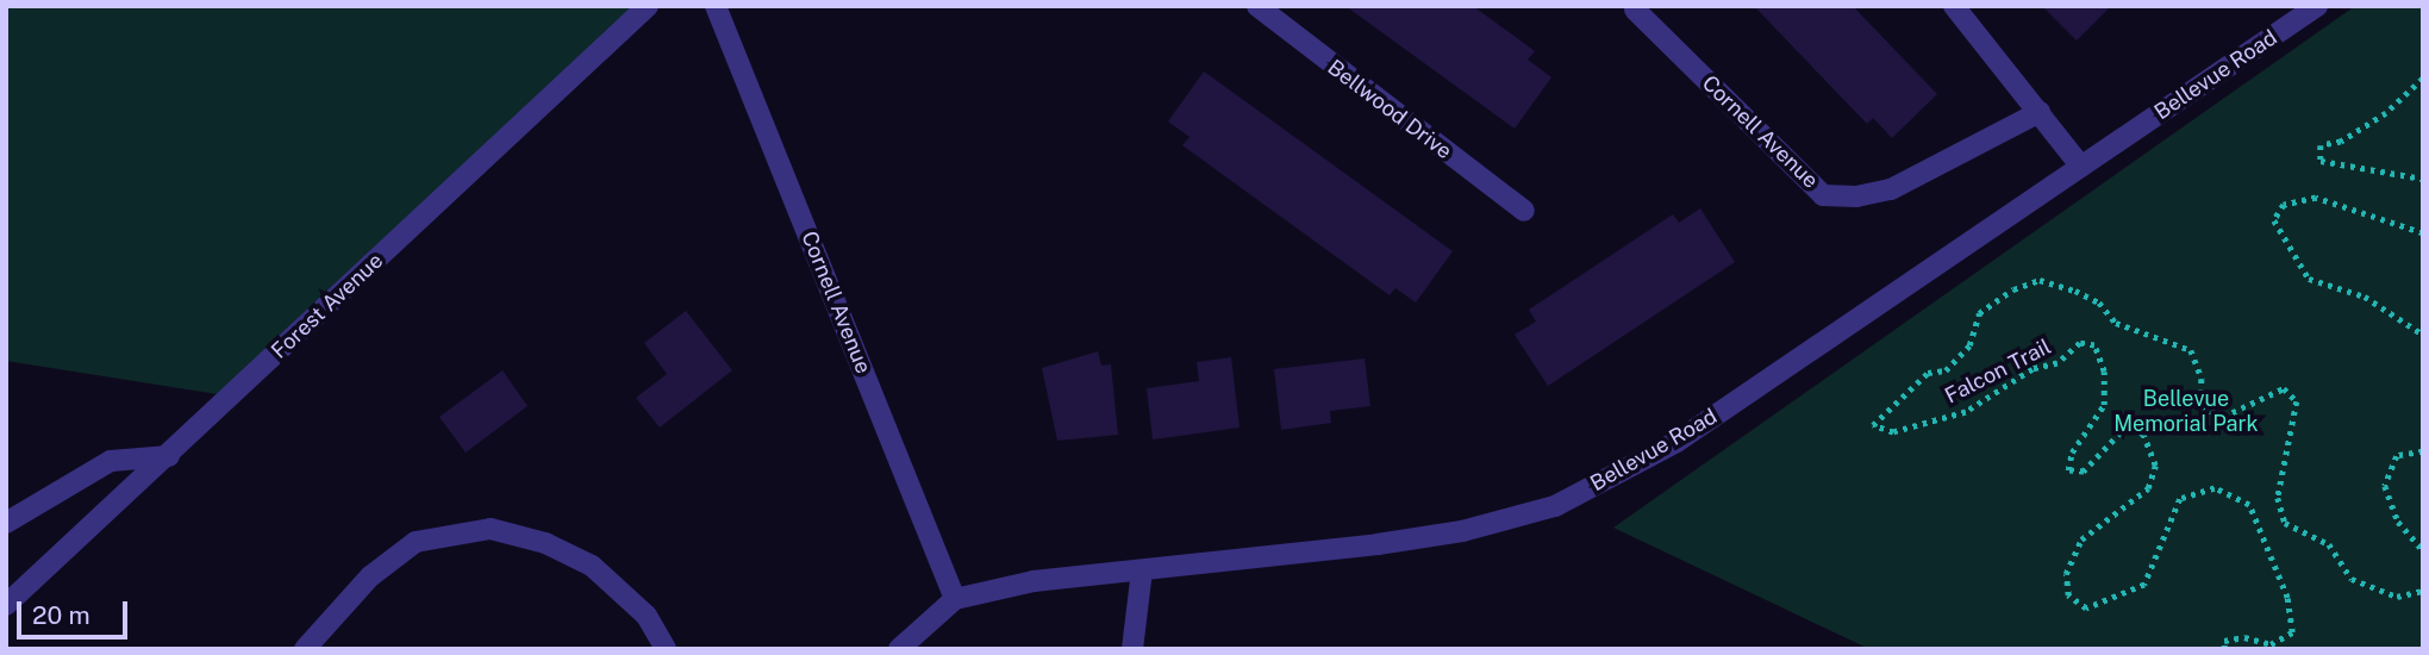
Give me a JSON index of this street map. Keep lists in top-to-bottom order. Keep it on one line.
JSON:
{"streets":{"street":["Bellevue Road","Bellwood Drive","Cornell Avenue","Forest Avenue"],"path":["Falcon Trail"]},"crossings":[["Bellevue Road","Cornell Avenue"]],"parks":["Bellevue Memorial Park"],"scale_bar":"20 m"}
